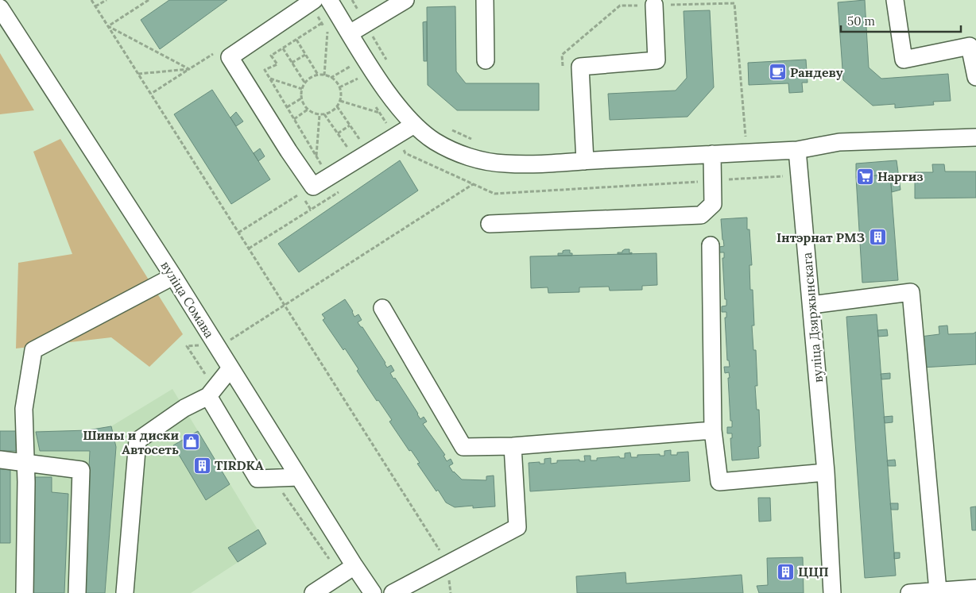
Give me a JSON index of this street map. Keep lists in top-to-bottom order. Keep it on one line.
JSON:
{"streets":{"street":["вуліца Сомава","вуліца Дзяржынскага"]},"places":{"cafe":["Рандеву"],"supermarket":["Наргиз"],"building":["Інтэрнат РМЗ","TIRDKA","ЦЦП"],"shop":["Шины и диски Автосеть"]},"scale_bar":"50 m"}
